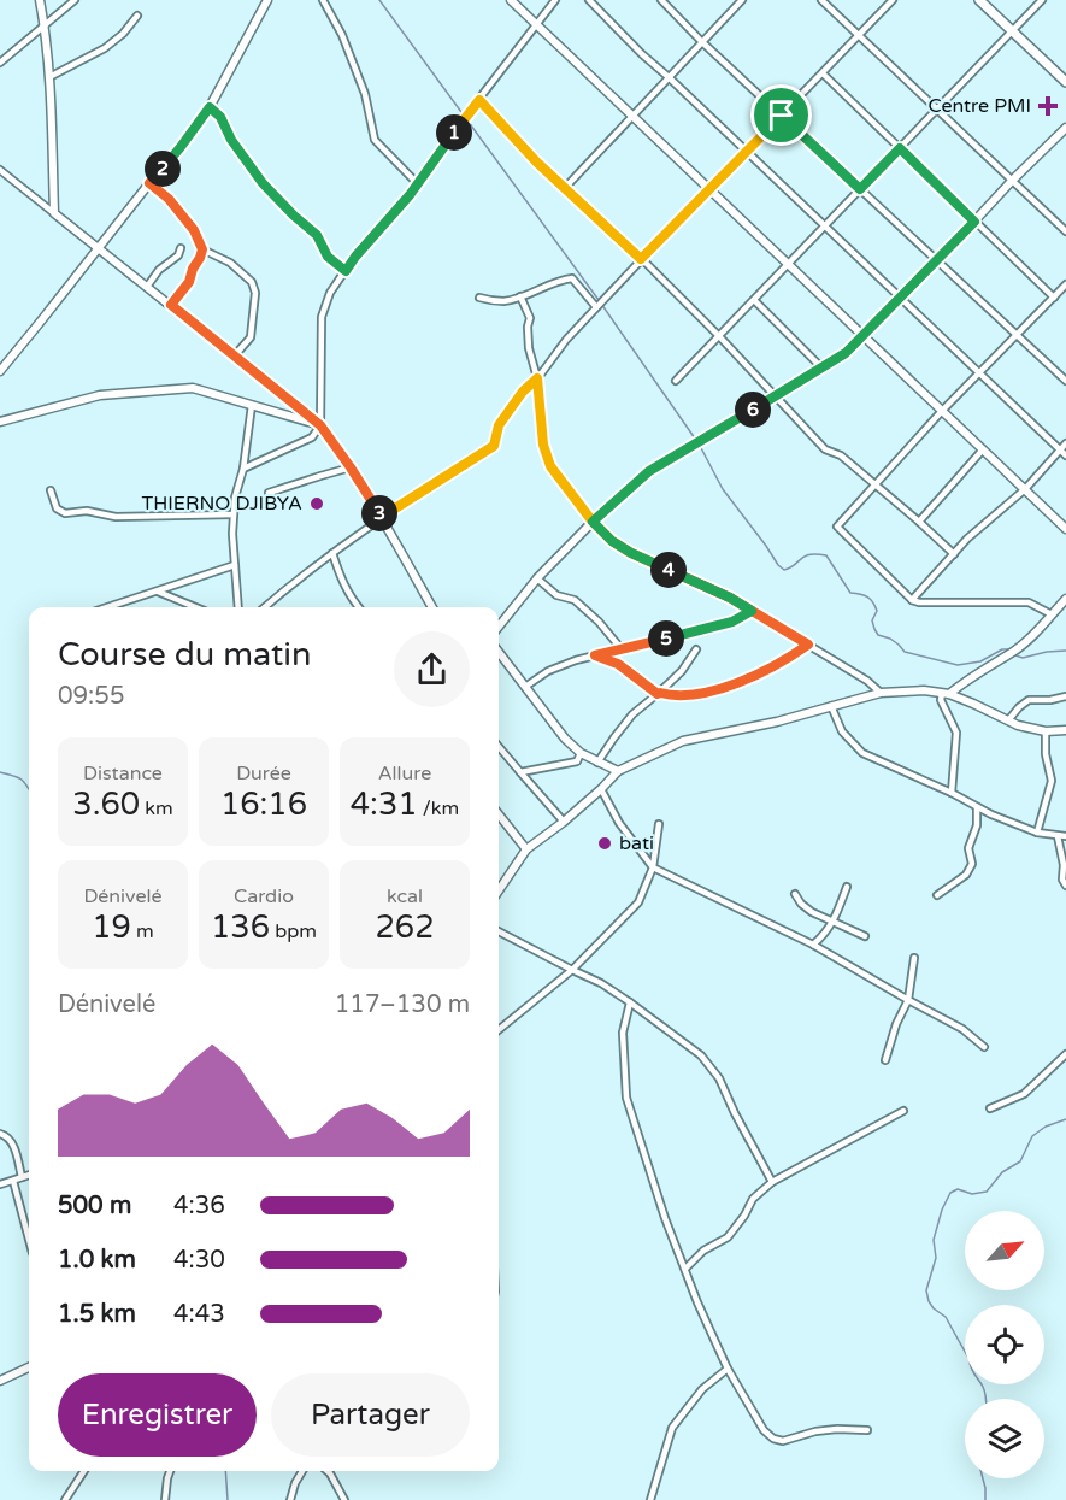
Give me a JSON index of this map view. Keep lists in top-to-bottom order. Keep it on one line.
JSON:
{"places":{"health":["Centre PMI"],"other":["THIERNO DJIBYA","bati"]},"north":"top right","page":{"pins":["1","2","6","3","4","5"],"heading":["Course du matin","09:55"],"stats":[["Distance","3.60 km"],["Durée","16:16"],["Allure","4:31 /km"],["Dénivelé","19 m"],["Cardio","136 bpm"],["kcal","262"]],"chart":["Dénivelé","117–130 m"],"list":[{"name":"500 m","note":"4:36"},{"name":"1.0 km","note":"4:30"},{"name":"1.5 km","note":"4:43"}],"buttons":["Enregistrer","Partager"]}}
